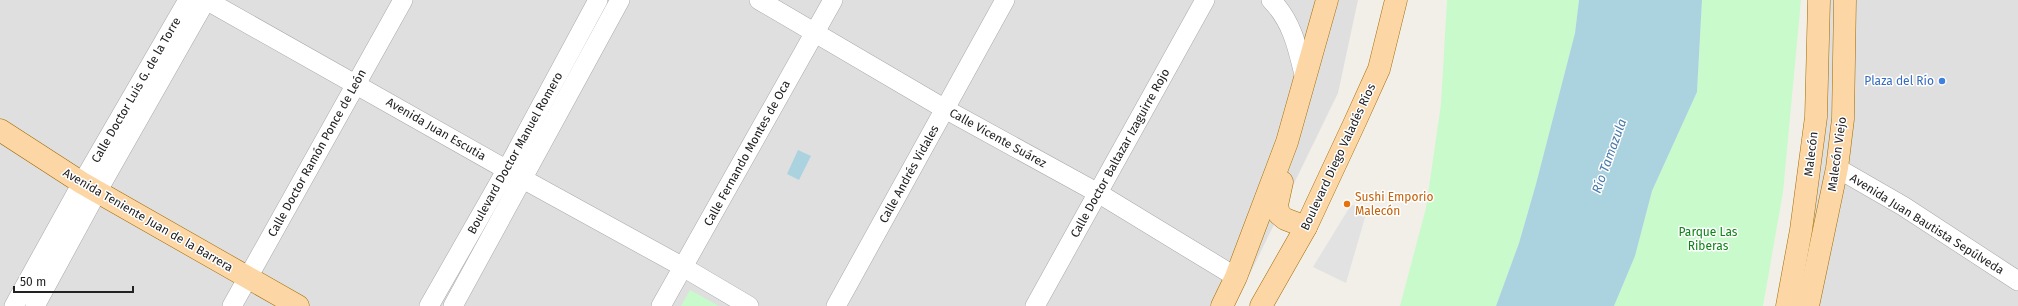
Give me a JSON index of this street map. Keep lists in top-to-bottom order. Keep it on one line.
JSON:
{"streets":{"main road":["Malecón","Malecón Viejo","Boulevard Diego Valadés Ríos","Avenida Teniente Juan de la Barrera"],"street":["Calle Doctor Luis G. de la Torre","Avenida Juan Escutia","Calle Vicente Suárez","Calle Doctor Ramón Ponce de León","Boulevard Doctor Manuel Romero","Calle Fernando Montes de Oca","Calle Doctor Baltazar Izaguirre Rojo","Calle Andrés Vidales","Avenida Juan Bautista Sepúlveda"]},"crossings":[["Calle Doctor Luis G. de la Torre","Avenida Juan Escutia"],["Calle Doctor Luis G. de la Torre","Avenida Teniente Juan de la Barrera"],["Avenida Juan Escutia","Calle Doctor Ramón Ponce de León"],["Avenida Juan Escutia","Boulevard Doctor Manuel Romero"],["Avenida Juan Escutia","Calle Fernando Montes de Oca"],["Calle Vicente Suárez","Calle Fernando Montes de Oca"],["Calle Vicente Suárez","Calle Doctor Baltazar Izaguirre Rojo"],["Calle Vicente Suárez","Calle Andrés Vidales"],["Calle Doctor Ramón Ponce de León","Avenida Teniente Juan de la Barrera"],["Malecón Viejo","Avenida Juan Bautista Sepúlveda"]],"water":["Río Tamazula"],"parks":["Parque Las Riberas"],"places":["Plaza del Río","Sushi Emporio Malecón"],"scale_bar":"50 m"}
